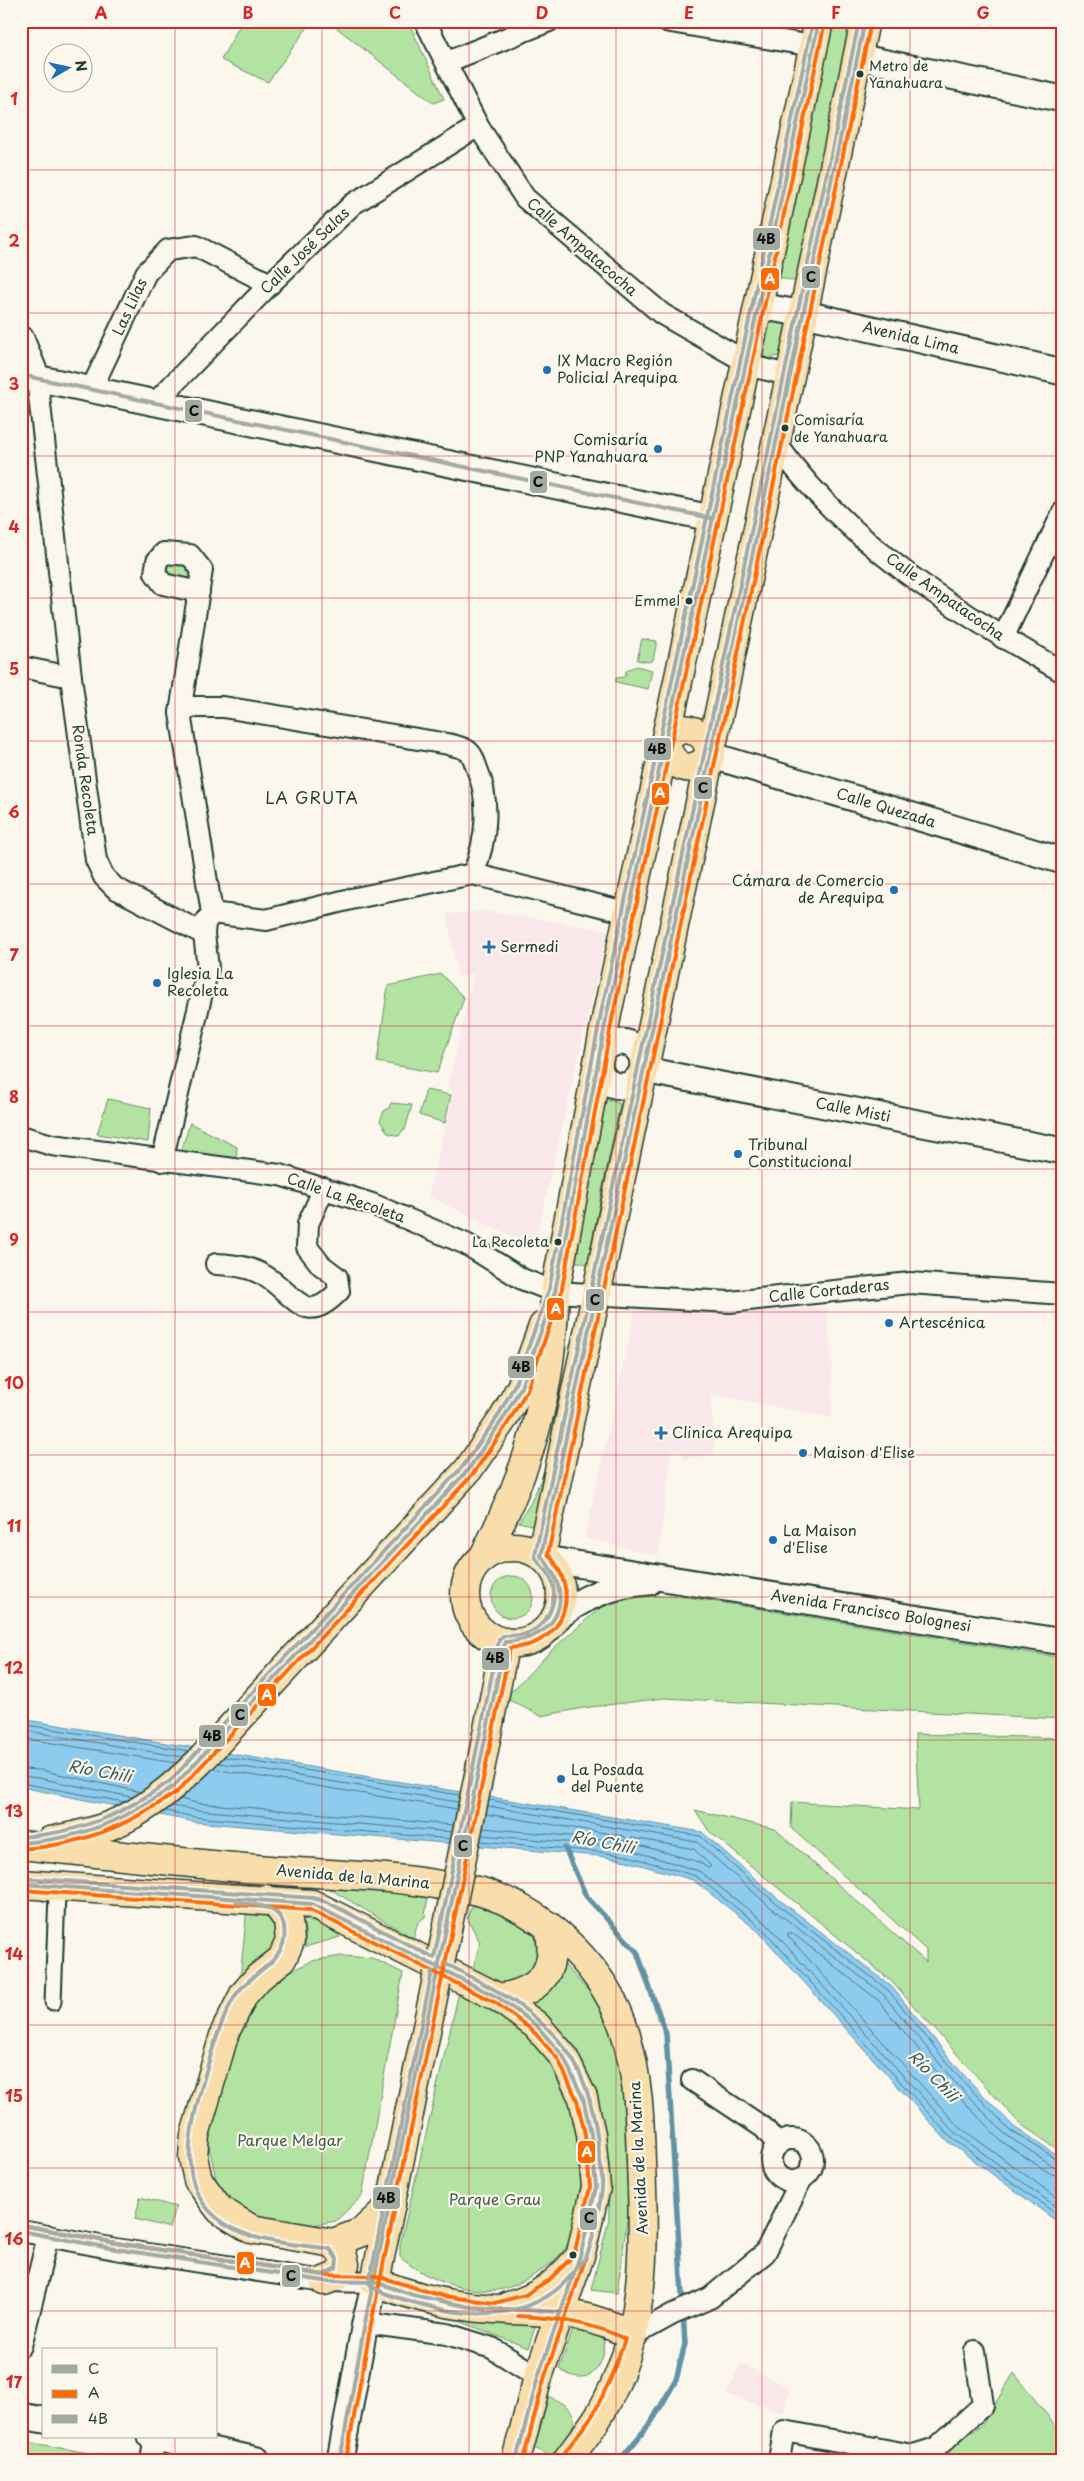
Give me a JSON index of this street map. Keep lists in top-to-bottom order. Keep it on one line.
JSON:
{"streets":{"main road":["Avenida de la Marina"],"street":["Calle Ampatacocha","Calle José Salas","Las Lilas","Avenida Lima","Ronda Recoleta","Calle Quezada","Calle Misti","Calle La Recoleta","Calle Cortaderas","Avenida Francisco Bolognesi"]},"crossings":[["Calle Ampatacocha","Calle José Salas"],["Calle José Salas","Las Lilas"],["Calle La Recoleta","Calle Cortaderas"]],"districts":["LA GRUTA"],"water":["Río Chili"],"parks":["Parque Melgar","Parque Grau"],"places":{"other":["Metro de Yanahuara","IX Macro Región Policial Arequipa","Comisaría de Yanahuara","Comisaría PNP Yanahuara","Emmel","Cámara de Comercio de Arequipa","Iglesia La Recoleta","Tribunal Constitucional","La Recoleta","Artescénica","Maison d'Elise","La Maison d'Elise","La Posada del Puente"],"health":["Sermedi","Clinica Arequipa"]},"lines":["transit line C","transit line 4B","transit line A"],"legend":["C","A","4B"],"north":"right","grid":{"columns":["A","B","C","D","E","F","G"],"rows":["1","2","3","4","5","6","7","8","9","10","11","12","13","14","15","16","17"]}}
